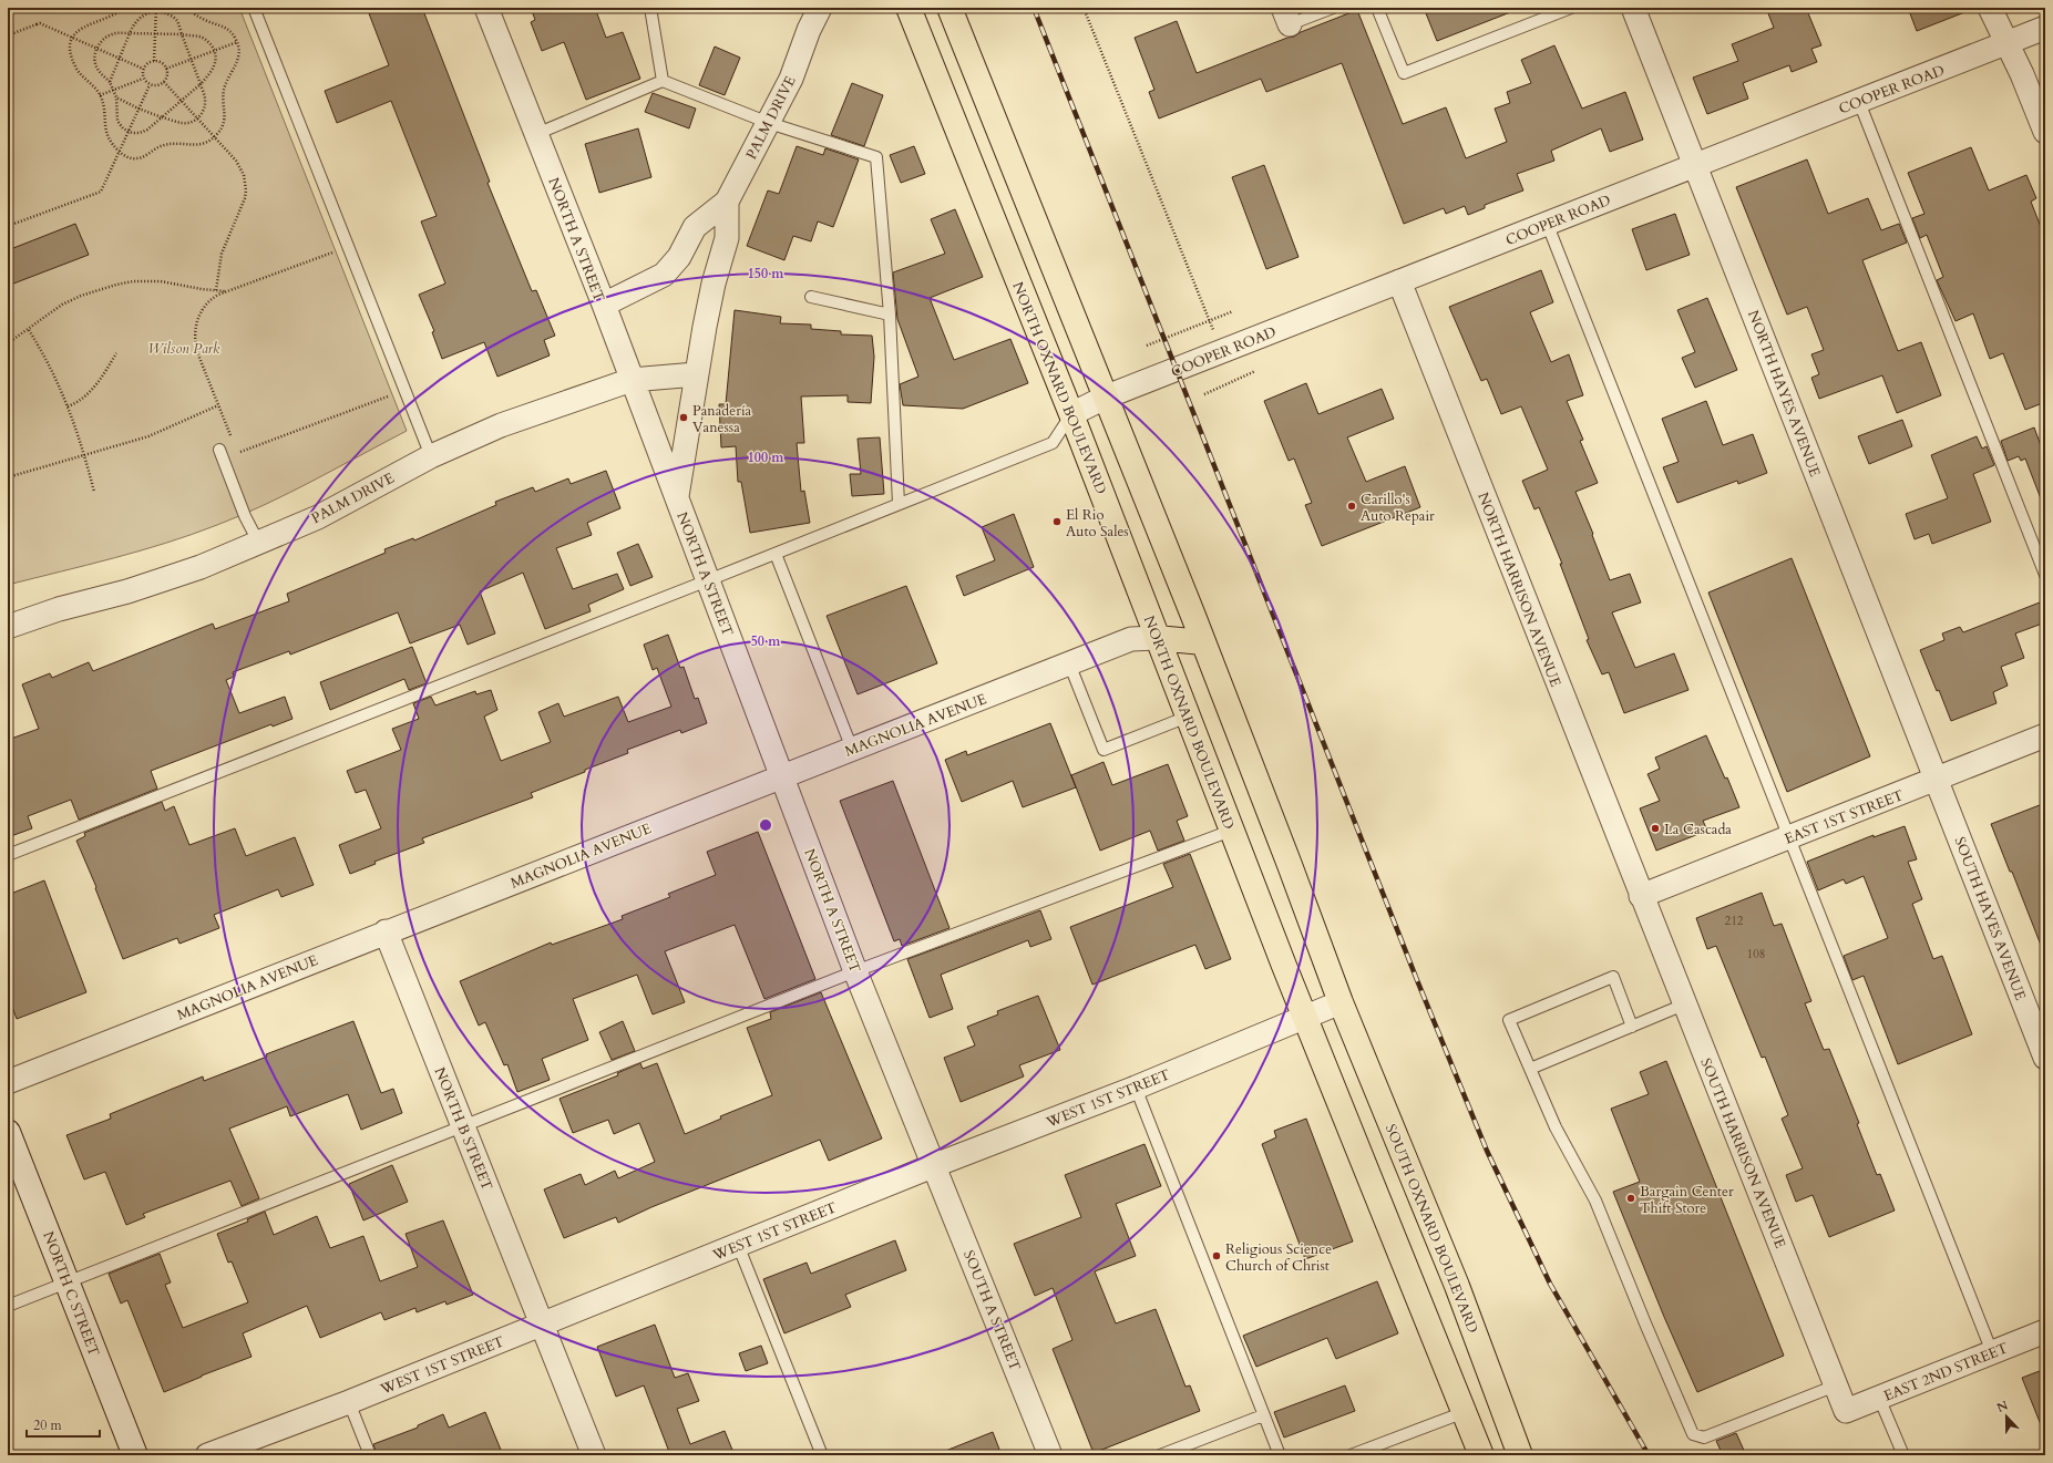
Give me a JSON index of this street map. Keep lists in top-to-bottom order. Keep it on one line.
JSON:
{"streets":{"main road":["NORTH OXNARD BOULEVARD","SOUTH OXNARD BOULEVARD"],"street":["COOPER ROAD","PALM DRIVE","NORTH A STREET","NORTH HAYES AVENUE","NORTH HARRISON AVENUE","MAGNOLIA AVENUE","EAST 1ST STREET","SOUTH HAYES AVENUE","WEST 1ST STREET","NORTH B STREET","SOUTH HARRISON AVENUE","NORTH C STREET","SOUTH A STREET","EAST 2ND STREET"]},"crossings":[["COOPER ROAD","NORTH OXNARD BOULEVARD"],["COOPER ROAD","NORTH HAYES AVENUE"],["COOPER ROAD","NORTH HARRISON AVENUE"],["PALM DRIVE","NORTH A STREET"],["NORTH A STREET","MAGNOLIA AVENUE"],["NORTH A STREET","WEST 1ST STREET"],["NORTH A STREET","SOUTH A STREET"],["NORTH OXNARD BOULEVARD","MAGNOLIA AVENUE"],["NORTH OXNARD BOULEVARD","WEST 1ST STREET"],["NORTH HAYES AVENUE","EAST 1ST STREET"],["NORTH HAYES AVENUE","SOUTH HAYES AVENUE"],["NORTH HARRISON AVENUE","EAST 1ST STREET"],["NORTH HARRISON AVENUE","SOUTH HARRISON AVENUE"],["MAGNOLIA AVENUE","NORTH B STREET"],["EAST 1ST STREET","SOUTH HAYES AVENUE"],["EAST 1ST STREET","SOUTH HARRISON AVENUE"],["WEST 1ST STREET","NORTH B STREET"],["WEST 1ST STREET","SOUTH OXNARD BOULEVARD"],["WEST 1ST STREET","SOUTH A STREET"],["SOUTH HARRISON AVENUE","EAST 2ND STREET"]],"parks":["Wilson Park"],"places":["Panadería Vanessa","Carillo's Auto Repair","El Rio Auto Sales","La Cascada","Bargain Center Thift Store","Religious Science Church of Christ"],"house_numbers":["212","108"],"scale_bar":"20 m","north":"top","rings":["150 m","100 m","50 m"]}
